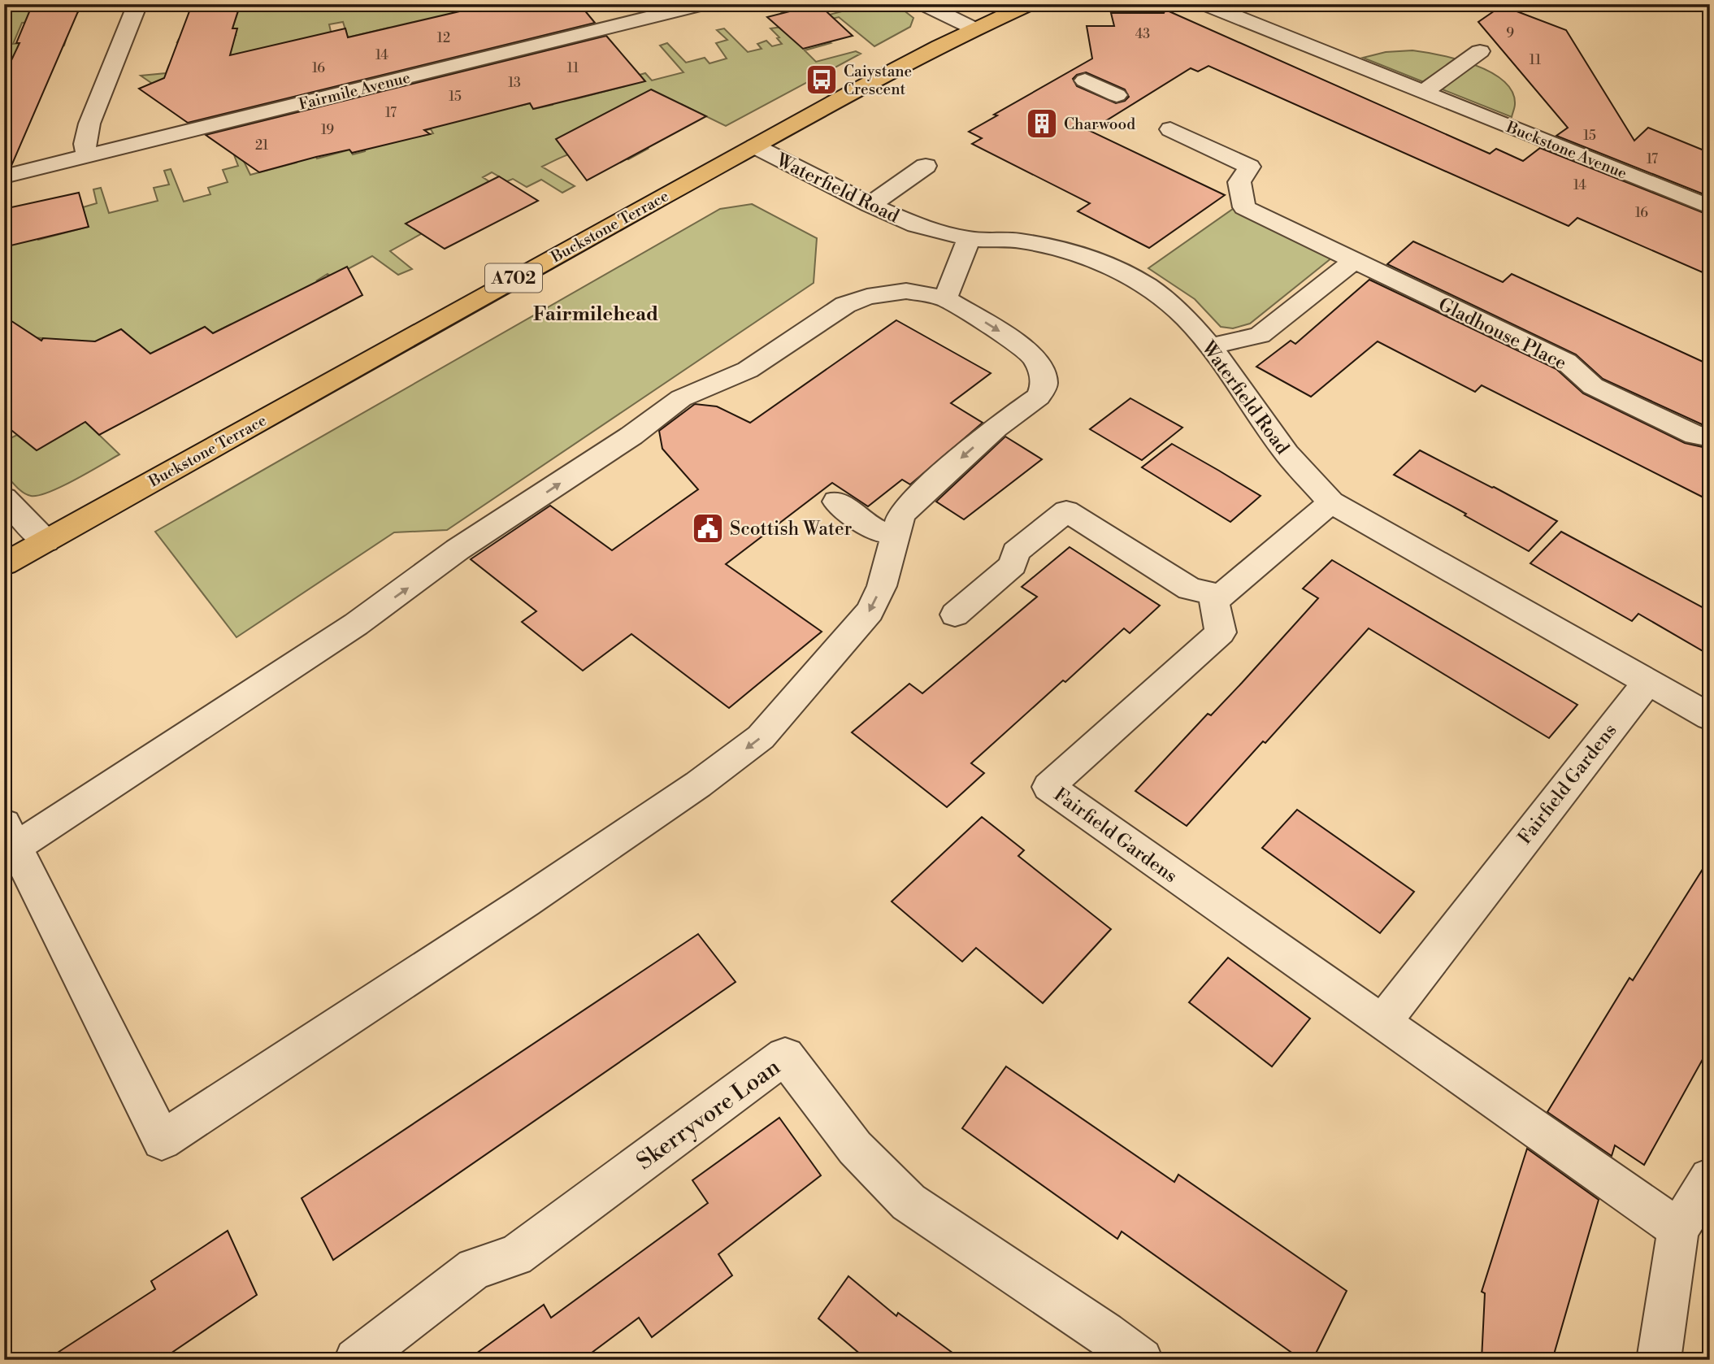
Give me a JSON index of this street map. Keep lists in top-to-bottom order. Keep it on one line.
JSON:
{"streets":{"main road":["Buckstone Terrace","A702"],"street":["Fairmile Avenue","Buckstone Avenue","Waterfield Road","Gladhouse Place","Fairfield Gardens","Skerryvore Loan"]},"crossings":[["Waterfield Road","Buckstone Terrace"],["Waterfield Road","Fairfield Gardens"]],"districts":["Fairmilehead"],"places":{"bus stop":["Caiystane Crescent"],"building":["Charwood"],"public building":["Scottish Water"]},"house_numbers":["9","43","12","14","11","16","11","13","15","17","19","15","21","17","14","16"]}
